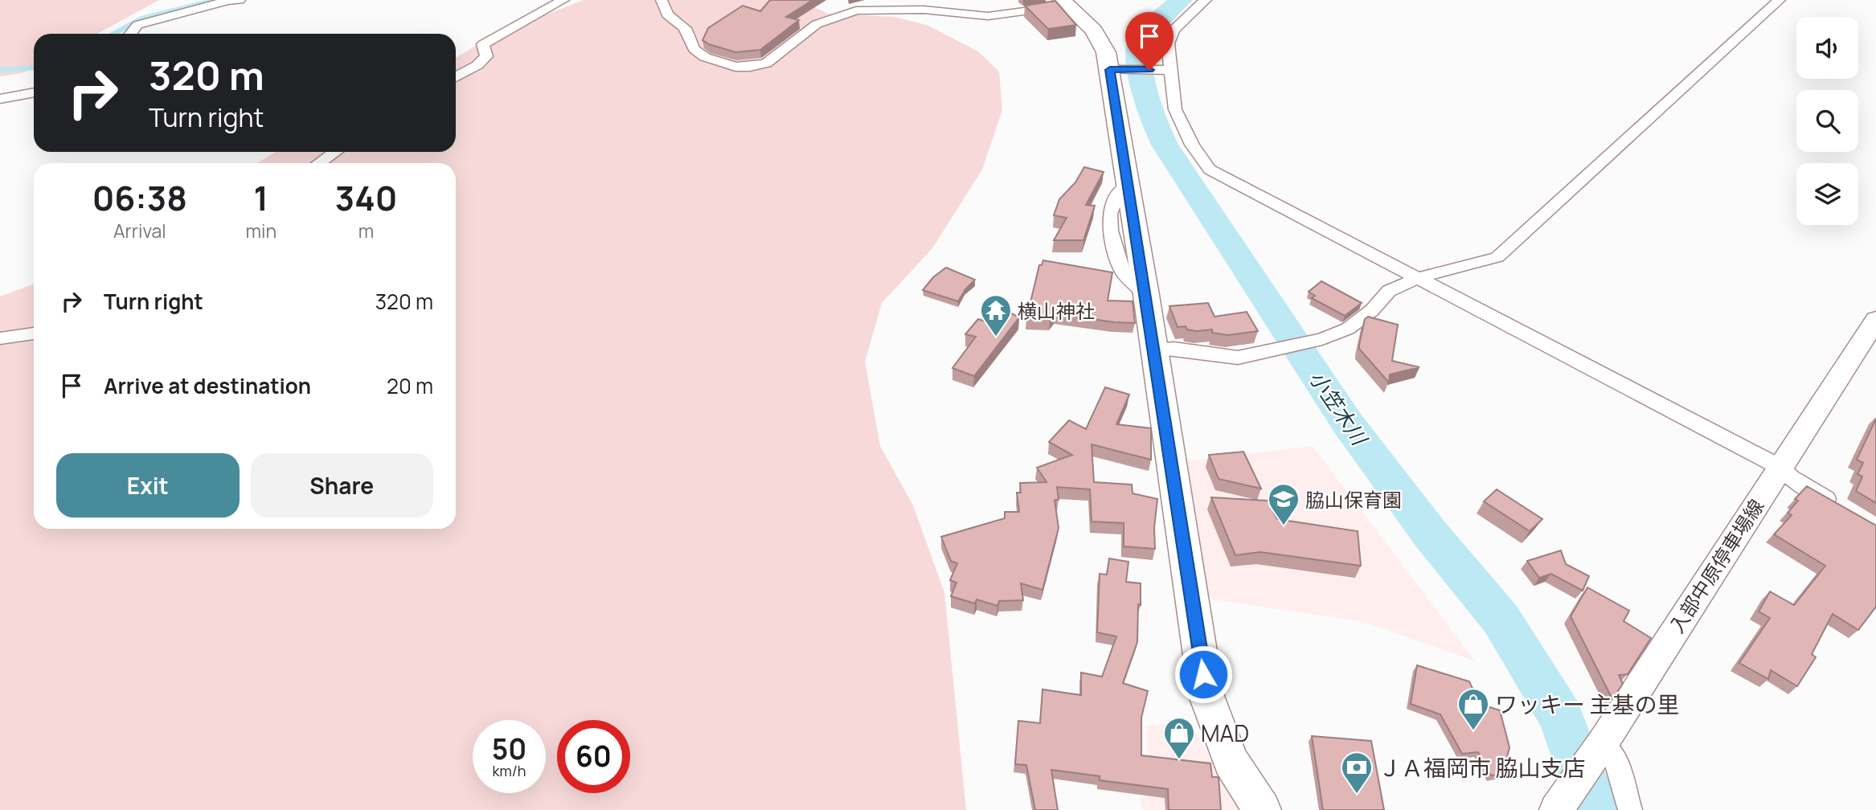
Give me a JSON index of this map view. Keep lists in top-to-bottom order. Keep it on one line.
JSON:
{"streets":{"main road":["入部中原停車場線"]},"water":["小笠木川"],"places":{"temple":["横山神社"],"school or university":["脇山保育園"],"shop":["ワッキー 主基の里","MAD"],"bank":["ＪＡ福岡市 脇山支店"]},"page":{"turn":["320 m","Turn right"],"eta":["06:38","Arrival","1","min","340","m"],"list":[{"name":"Turn right","value":"320 m"},{"name":"Arrive at destination","value":"20 m"}],"buttons":["Exit","Share"],"speed":"50 km/h","limit":"60"}}
